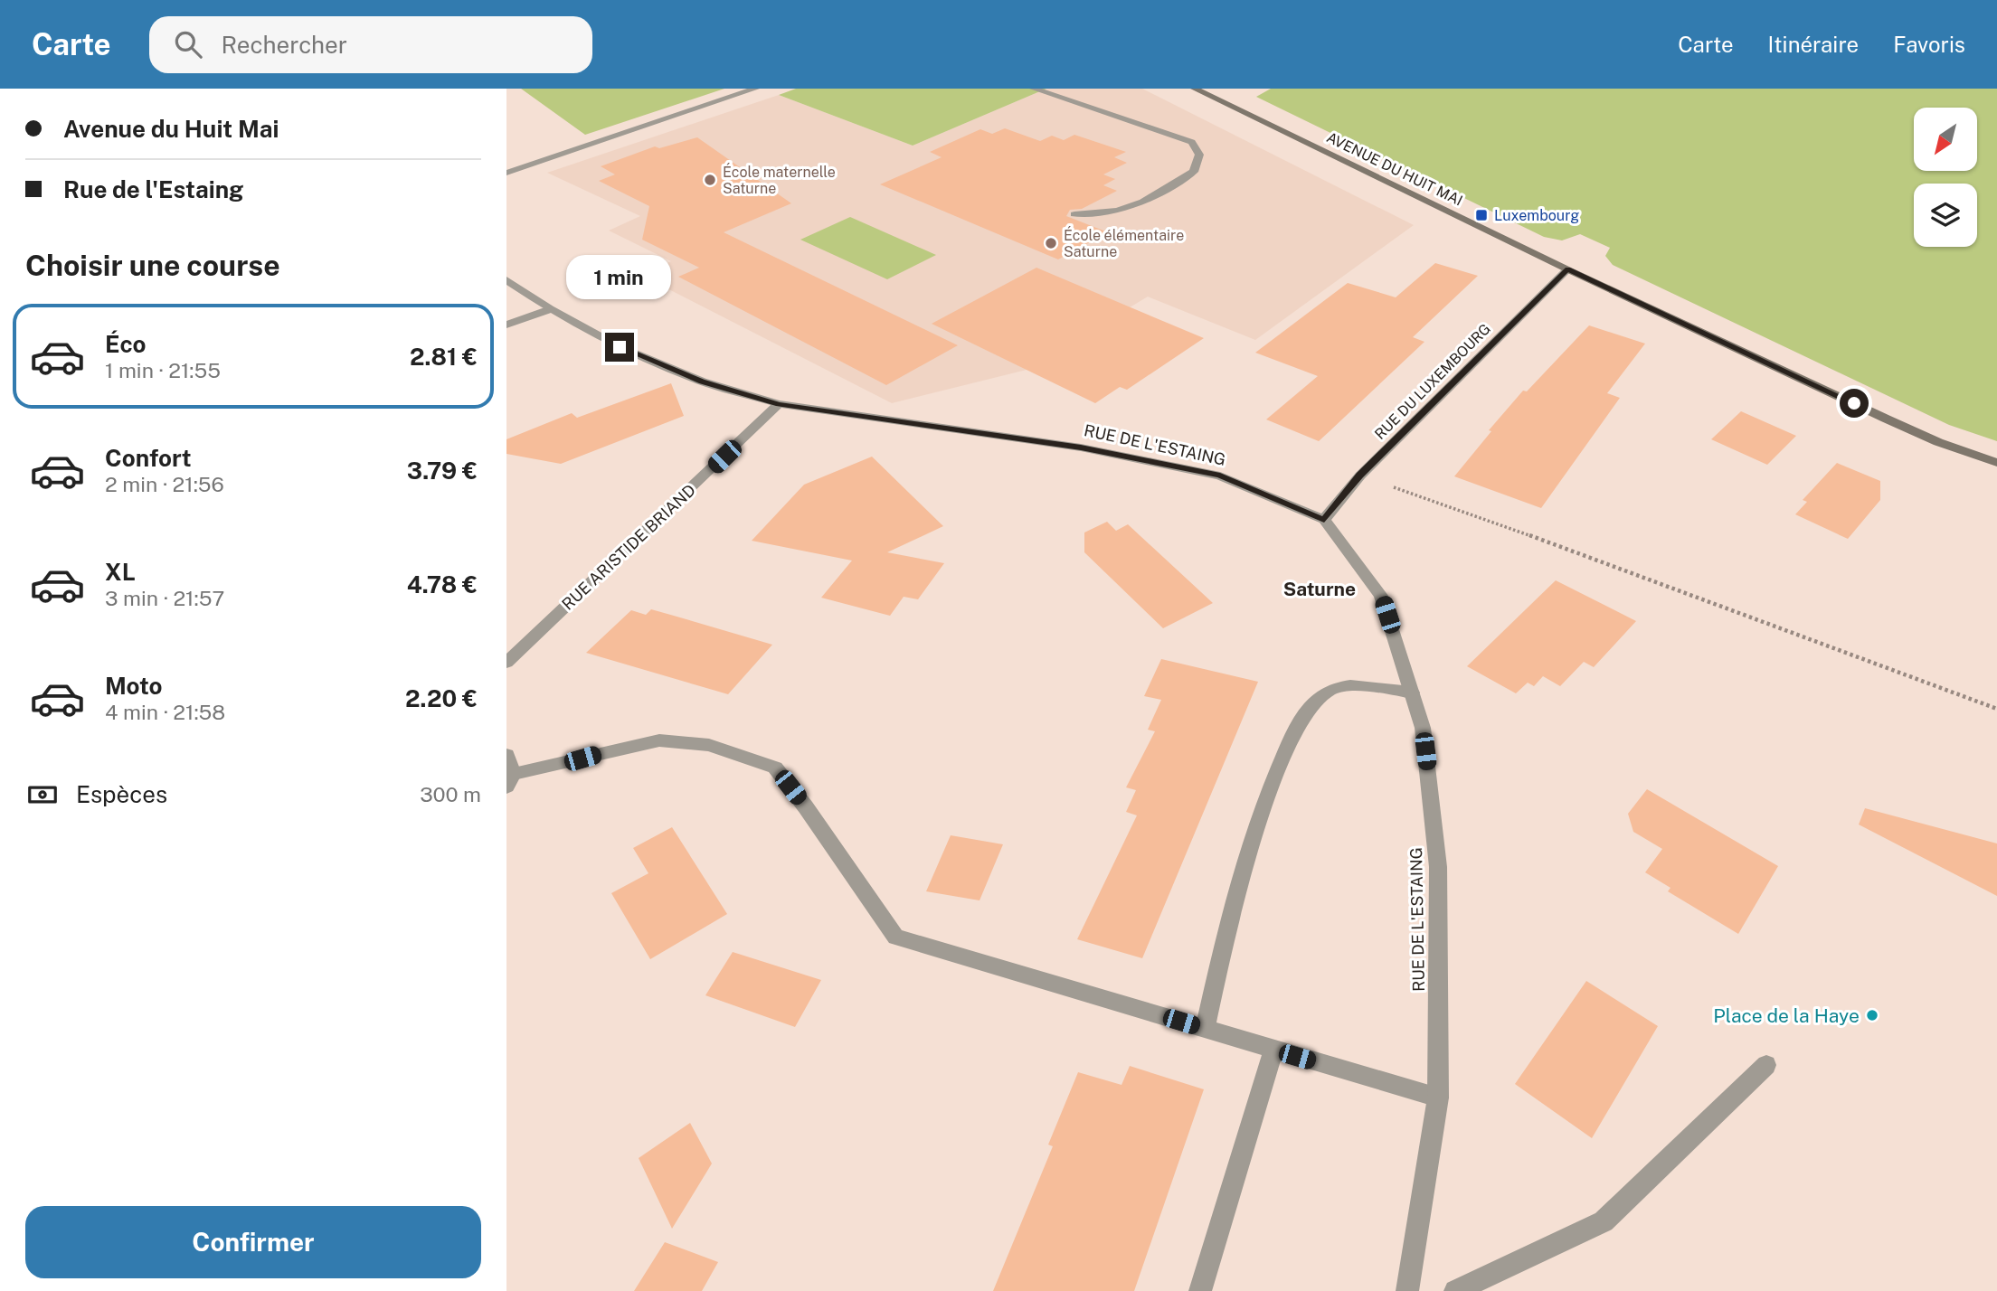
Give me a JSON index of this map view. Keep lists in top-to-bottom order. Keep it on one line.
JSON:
{"streets":{"main road":["AVENUE DU HUIT MAI"],"street":["RUE DU LUXEMBOURG","RUE DE L'ESTAING","RUE ARISTIDE BRIAND"]},"crossings":[["AVENUE DU HUIT MAI","RUE DU LUXEMBOURG"],["RUE DU LUXEMBOURG","RUE DE L'ESTAING"],["RUE DE L'ESTAING","RUE ARISTIDE BRIAND"]],"districts":["Saturne"],"places":{"other":["École maternelle Saturne","École élémentaire Saturne","Place de la Haye"],"transit":["Luxembourg"]},"north":"bottom left","page":{"header":"Carte","search":"Rechercher","nav":["Carte","Itinéraire","Favoris"],"banner":["Avenue du Huit Mai","Rue de l'Estaing"],"heading":"Choisir une course","bubble":"1 min","list":[{"name":"Éco","note":"1 min · 21:55","value":"2.81 €"},{"name":"Confort","note":"2 min · 21:56","value":"3.79 €"},{"name":"XL","note":"3 min · 21:57","value":"4.78 €"},{"name":"Moto","note":"4 min · 21:58","value":"2.20 €"}],"pay":["Espèces","300 m"],"buttons":"Confirmer"}}
